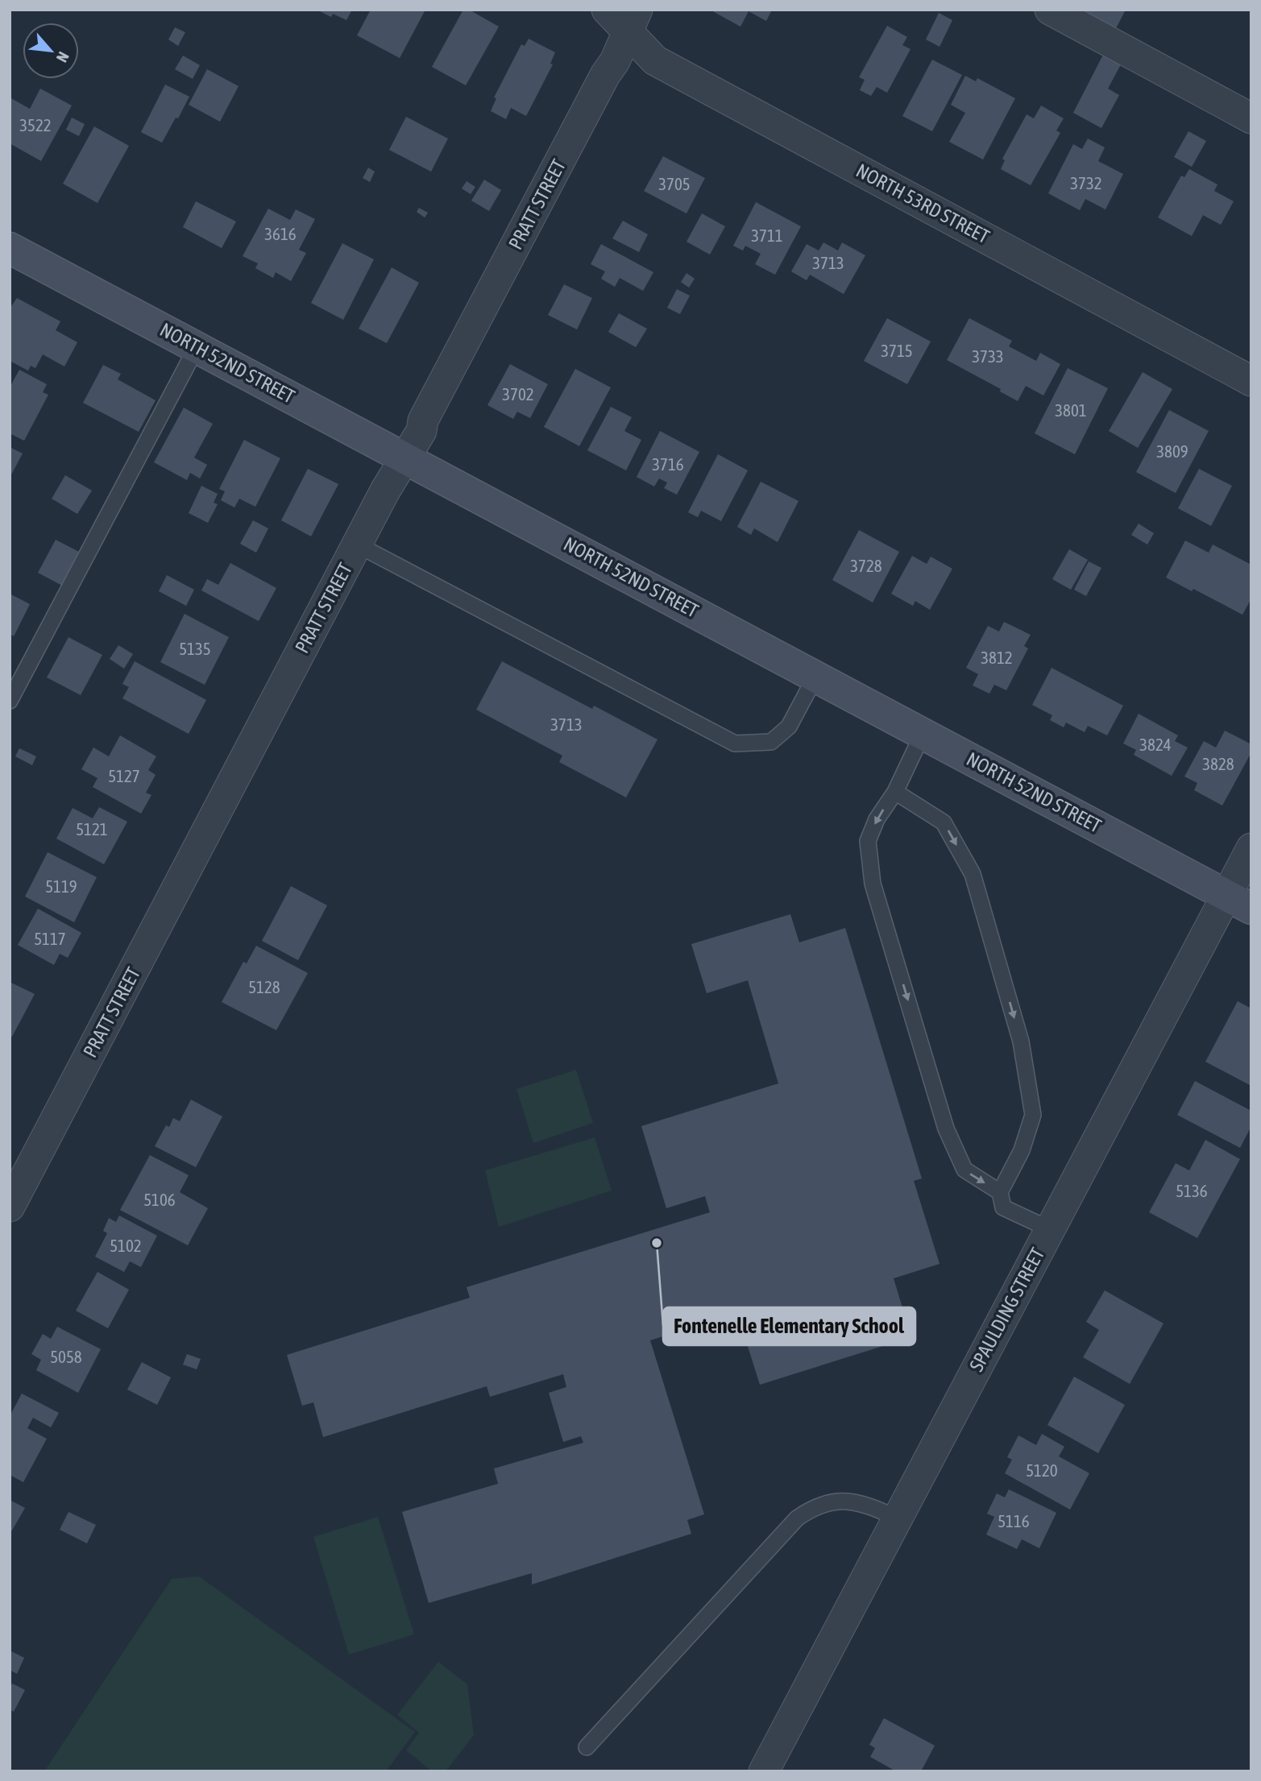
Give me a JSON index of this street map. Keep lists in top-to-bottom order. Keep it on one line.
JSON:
{"streets":{"main road":["NORTH 52ND STREET"],"street":["NORTH 53RD STREET","PRATT STREET","SPAULDING STREET"]},"crossings":[["NORTH 53RD STREET","PRATT STREET"],["PRATT STREET","NORTH 52ND STREET"],["NORTH 52ND STREET","SPAULDING STREET"]],"places":["Fontenelle Elementary School"],"house_numbers":["3522","3732","3705","3616","3711","3713","3715","3733","3702","3801","3809","3716","3728","5135","3812","3713","3824","3828","5127","5121","5119","5117","5128","5136","5106","5102","5058","5120","5116"],"north":"bottom right"}
